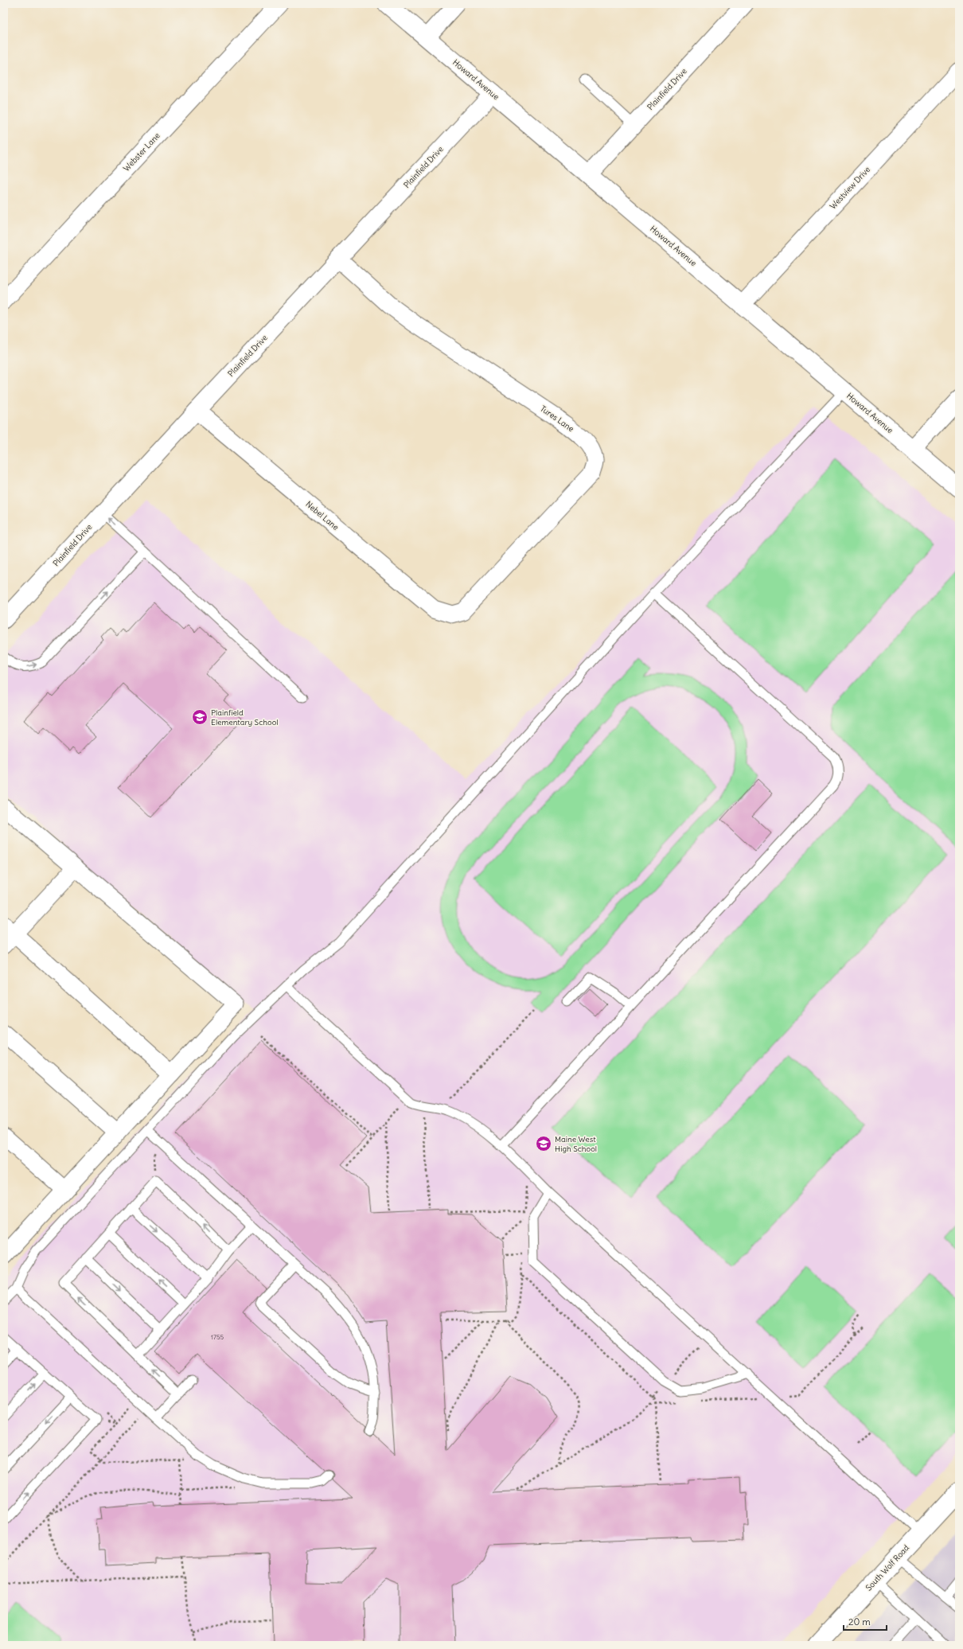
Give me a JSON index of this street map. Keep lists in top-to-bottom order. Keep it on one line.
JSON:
{"streets":{"street":["Howard Avenue","Plainfield Drive","Webster Lane","Westview Drive","Tures Lane","Nebel Lane","South Wolf Road"]},"crossings":[["Howard Avenue","Plainfield Drive"],["Howard Avenue","Westview Drive"],["Plainfield Drive","Tures Lane"],["Plainfield Drive","Nebel Lane"],["Tures Lane","Nebel Lane"]],"places":{"school or university":["Plainfield Elementary School","Maine West High School"]},"house_numbers":["1755"],"scale_bar":"20 m"}
